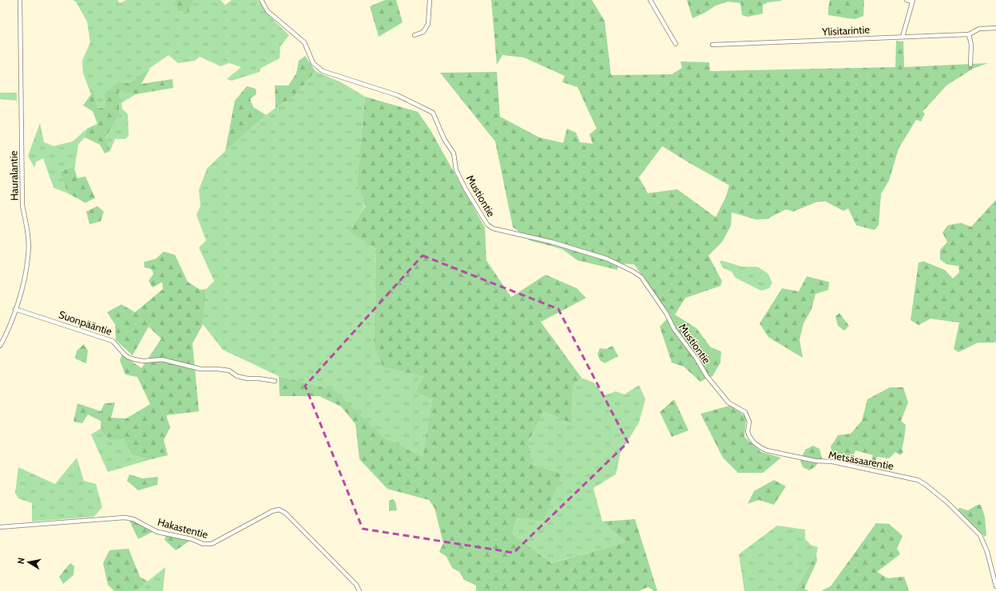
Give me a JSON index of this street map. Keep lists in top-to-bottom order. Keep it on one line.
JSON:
{"streets":{"street":["Ylisitarintie","Hauralantie","Mustiontie","Suonpääntie","Metsäsaarentie","Hakastentie"]},"crossings":[["Hauralantie","Suonpääntie"],["Mustiontie","Metsäsaarentie"]],"north":"left"}
